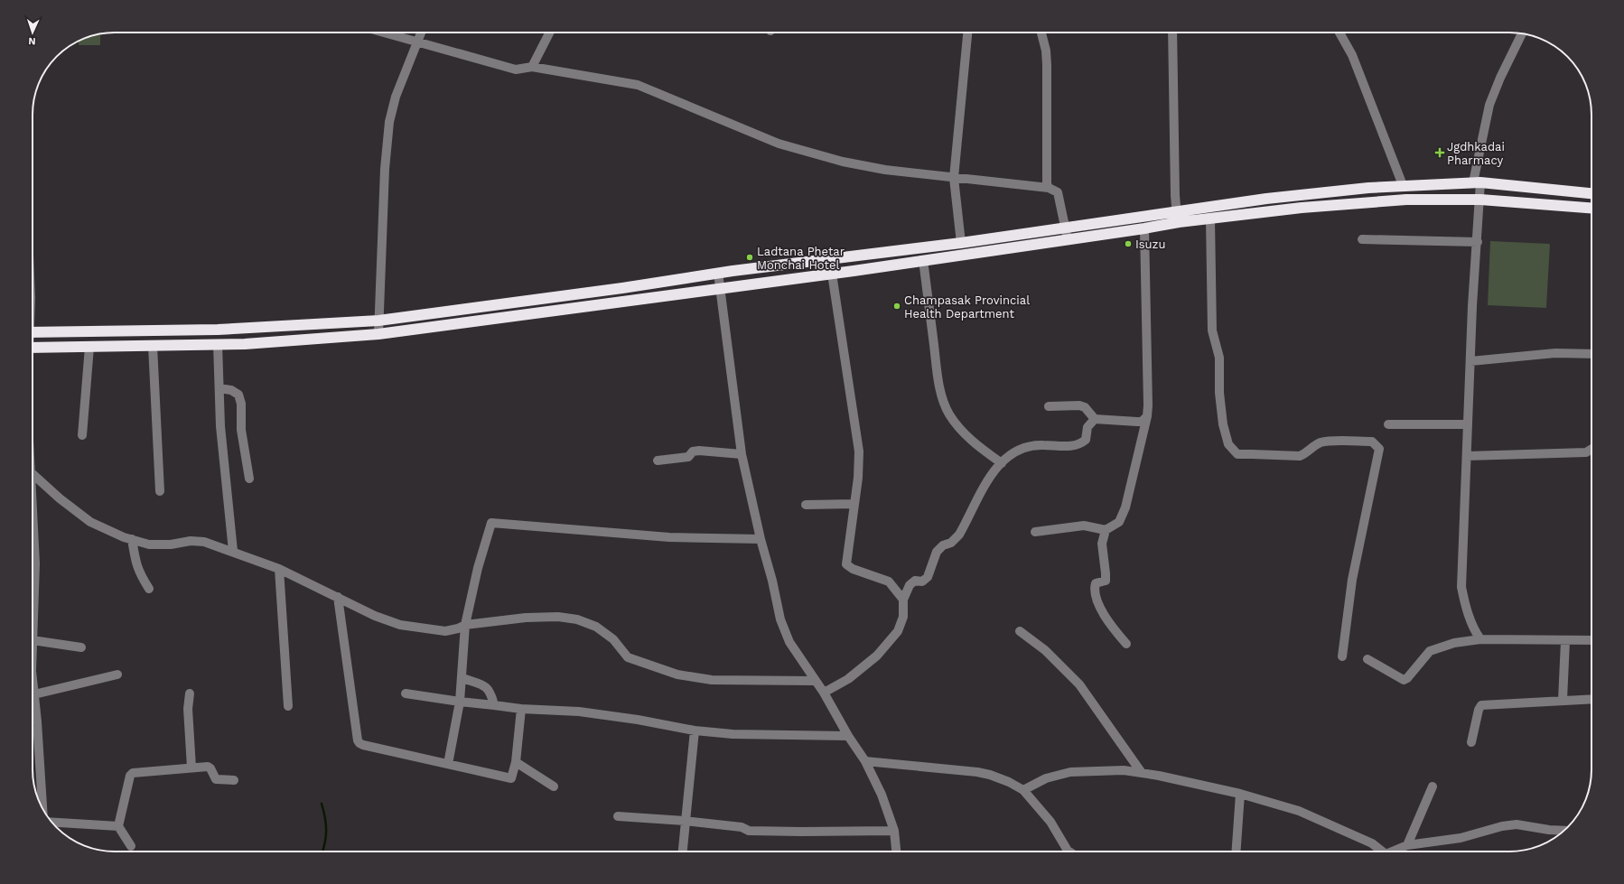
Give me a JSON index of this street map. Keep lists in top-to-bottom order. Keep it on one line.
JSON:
{"places":{"health":["Jgdhkadai Pharmacy"],"other":["Isuzu","Ladtana Phetar Monchai Hotel","Champasak Provincial Health Department"]},"north":"bottom"}
